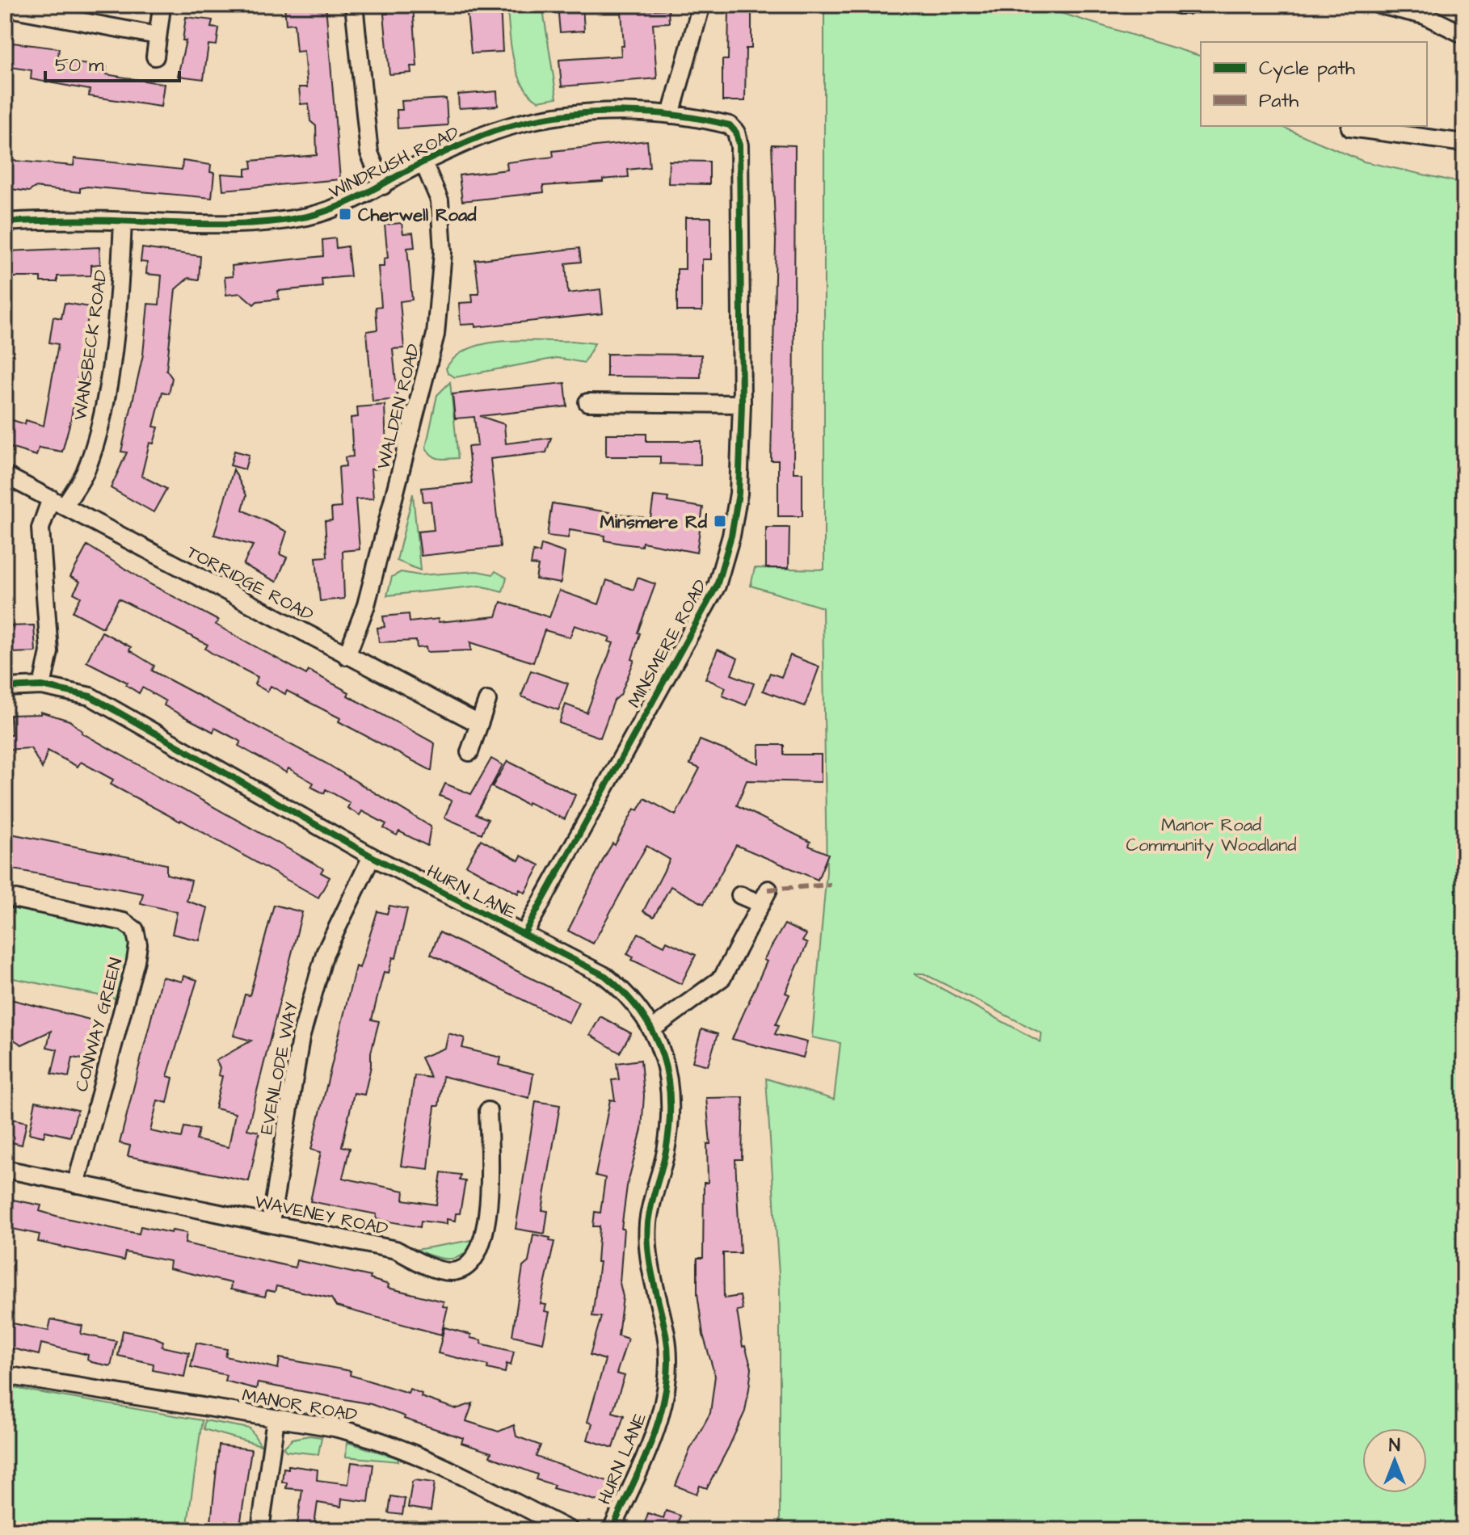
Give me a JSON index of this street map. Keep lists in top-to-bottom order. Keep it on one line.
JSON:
{"streets":{"street":["WINDRUSH ROAD","WANSBECK ROAD","WALDEN ROAD","TORRIDGE ROAD","MINSMERE ROAD","HURN LANE","CONWAY GREEN","EVENLODE WAY","WAVENEY ROAD","MANOR ROAD"]},"crossings":[["WINDRUSH ROAD","WANSBECK ROAD"],["WINDRUSH ROAD","WALDEN ROAD"],["WINDRUSH ROAD","MINSMERE ROAD"],["WANSBECK ROAD","TORRIDGE ROAD"],["WALDEN ROAD","TORRIDGE ROAD"],["MINSMERE ROAD","HURN LANE"],["HURN LANE","EVENLODE WAY"],["CONWAY GREEN","WAVENEY ROAD"],["EVENLODE WAY","WAVENEY ROAD"]],"parks":["Manor Road Community Woodland"],"places":{"transit":["Cherwell Road","Minsmere Rd"]},"legend":["Cycle path","Path"],"scale_bar":"50 m","north":"top"}
